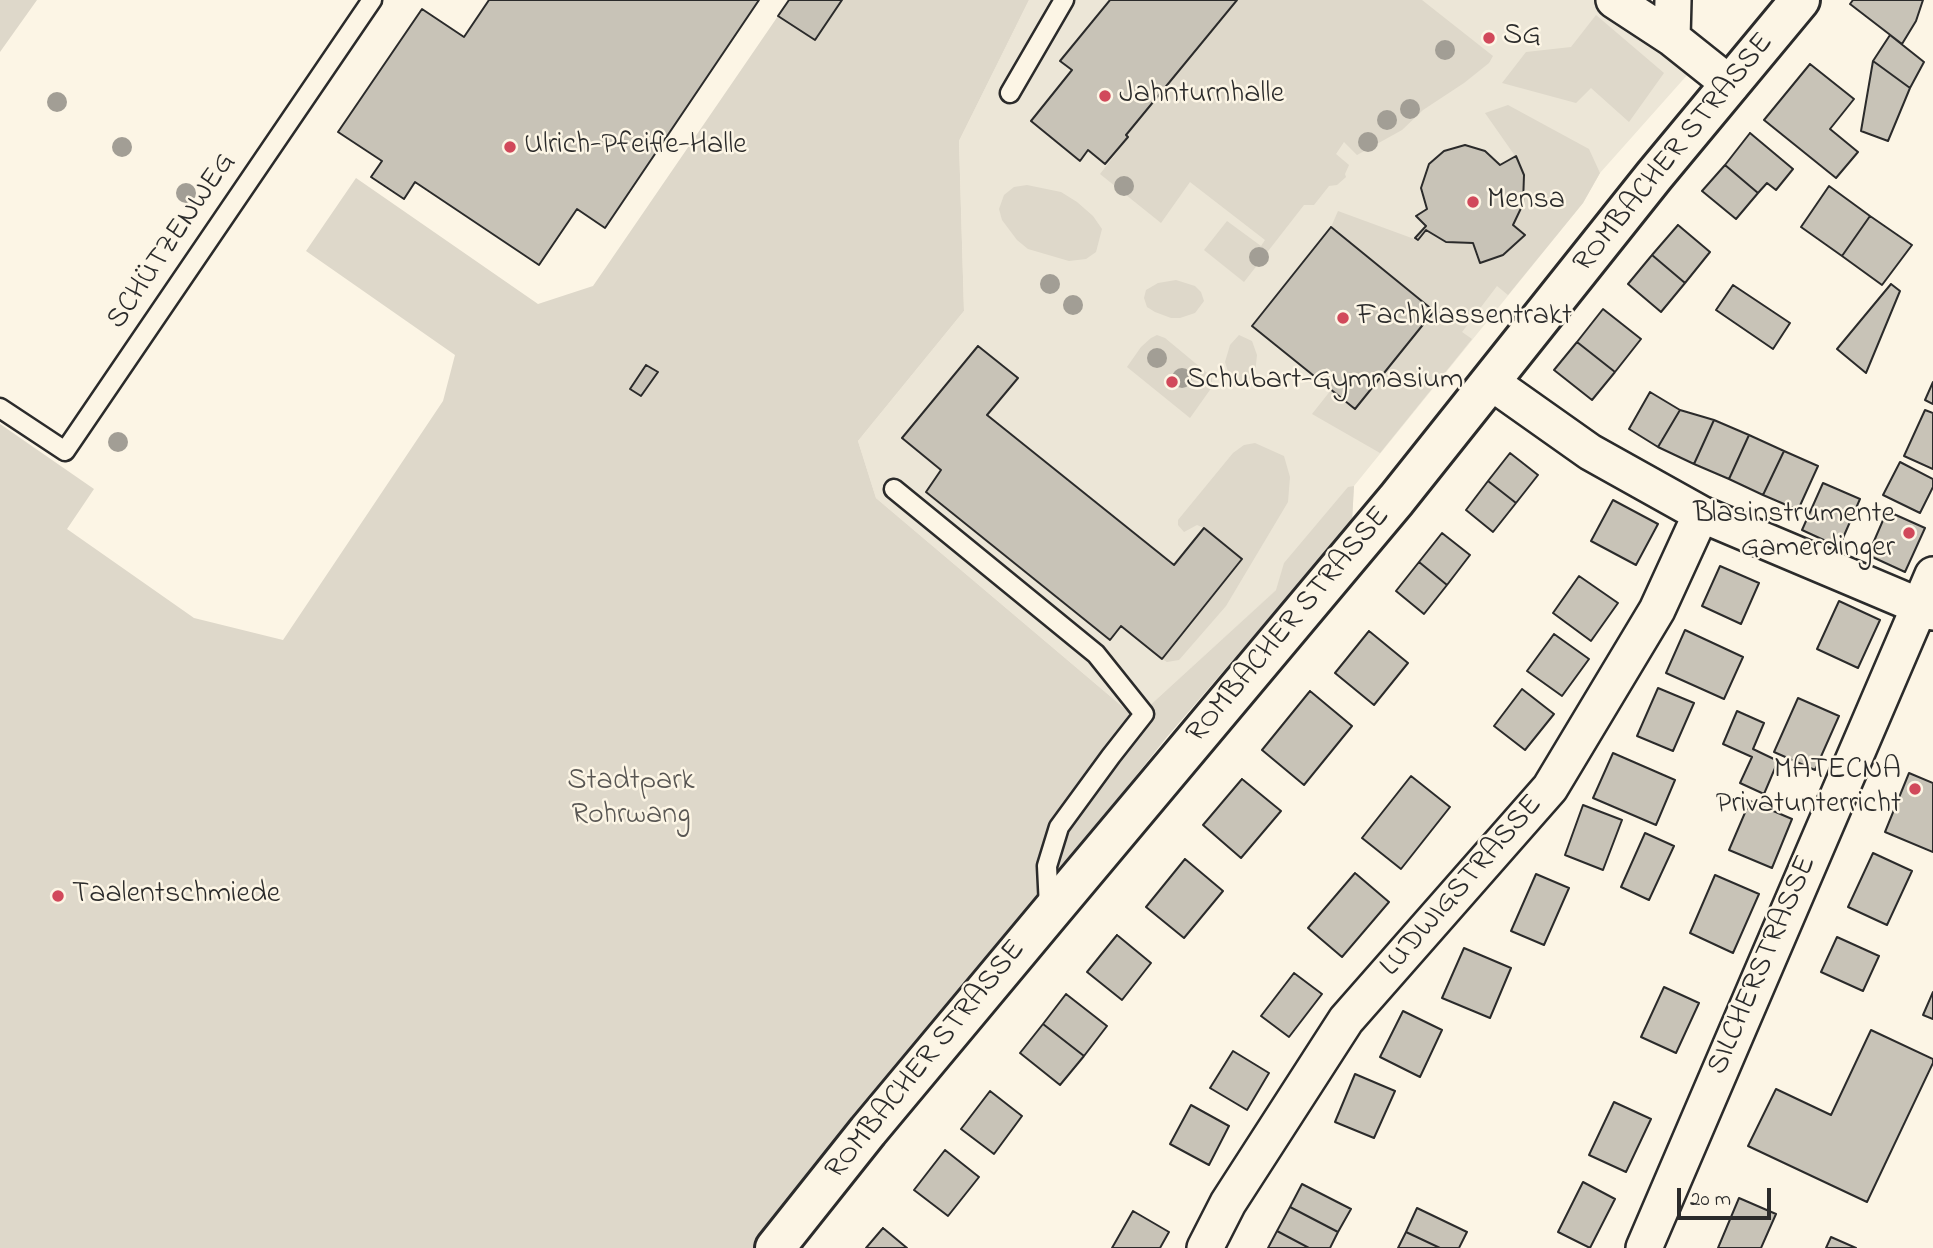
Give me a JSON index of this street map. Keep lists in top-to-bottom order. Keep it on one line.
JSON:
{"streets":{"main road":["ROMBACHER STRASSE"],"street":["LUDWIGSTRASSE","SILCHERSTRASSE"],"lane":["SCHÜTZENWEG"]},"parks":["Stadtpark Rohrwang"],"places":["SG","Jahnturnhalle","Ulrich-Pfeifle-Halle","Mensa","Fachklassentrakt","Schubart-Gymnasium","Blasinstrumente Gamerdinger","MATECNA Privatunterricht","Taalentschmiede"],"scale_bar":"20 m"}
